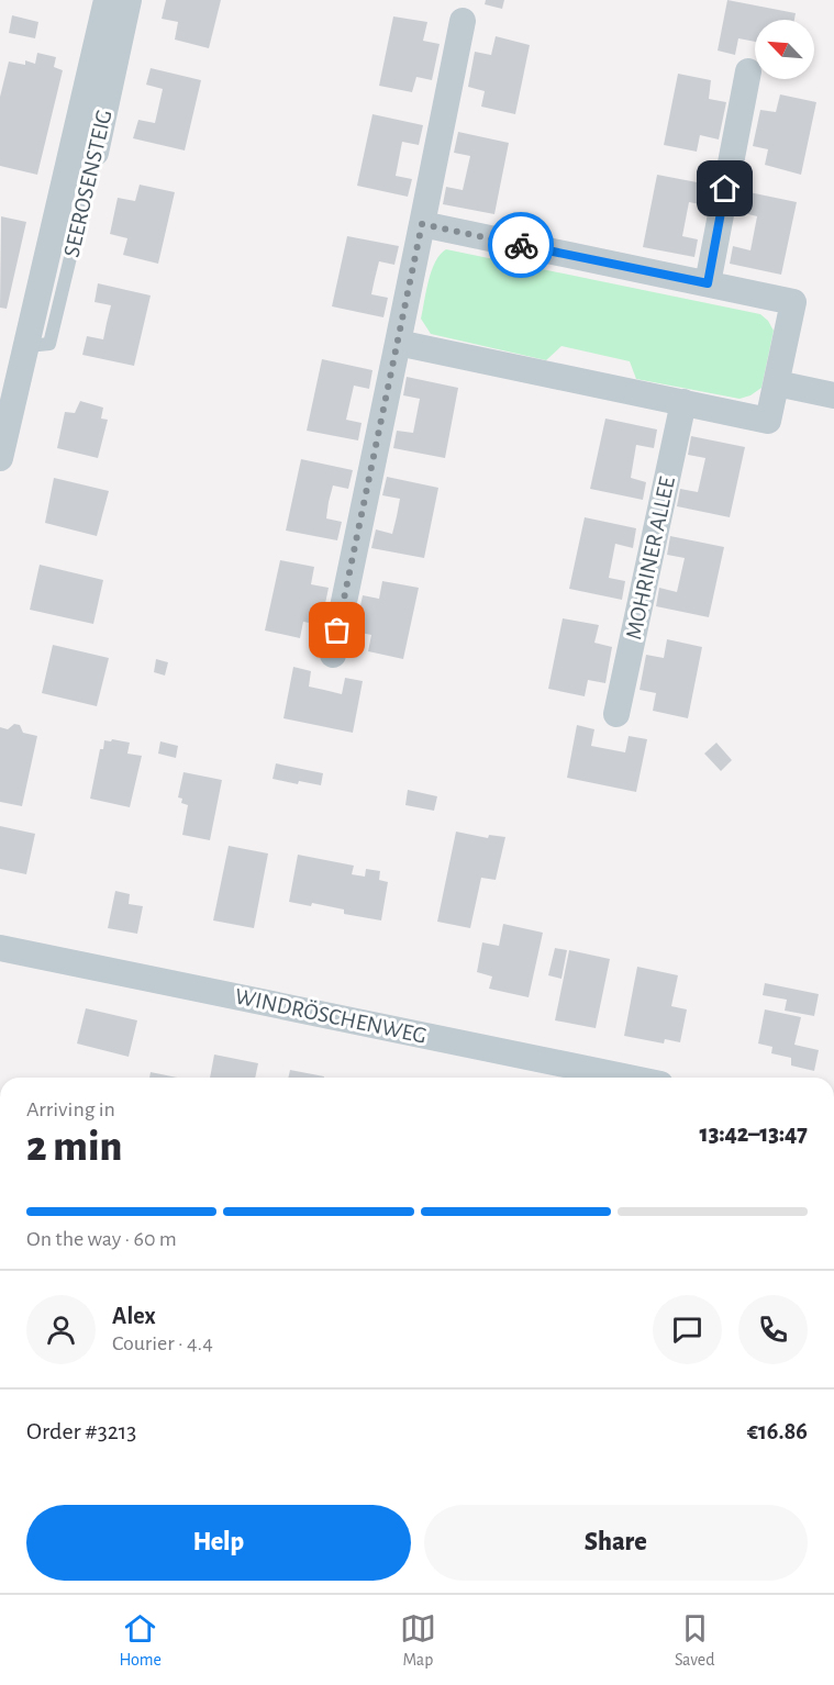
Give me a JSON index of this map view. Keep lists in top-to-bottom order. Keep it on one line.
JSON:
{"streets":{"street":["SEEROSENSTEIG","MOHRINER ALLEE","WINDRÖSCHENWEG"]},"north":"top left","page":{"heading":["2 min","Arriving in","13:42–13:47"],"panel":["Alex","Courier · 4.4","Order #3213","€16.86"],"bar":"On the way · 60 m","buttons":["Help","Share"],"tabs":["Home","Map","Saved"]}}
